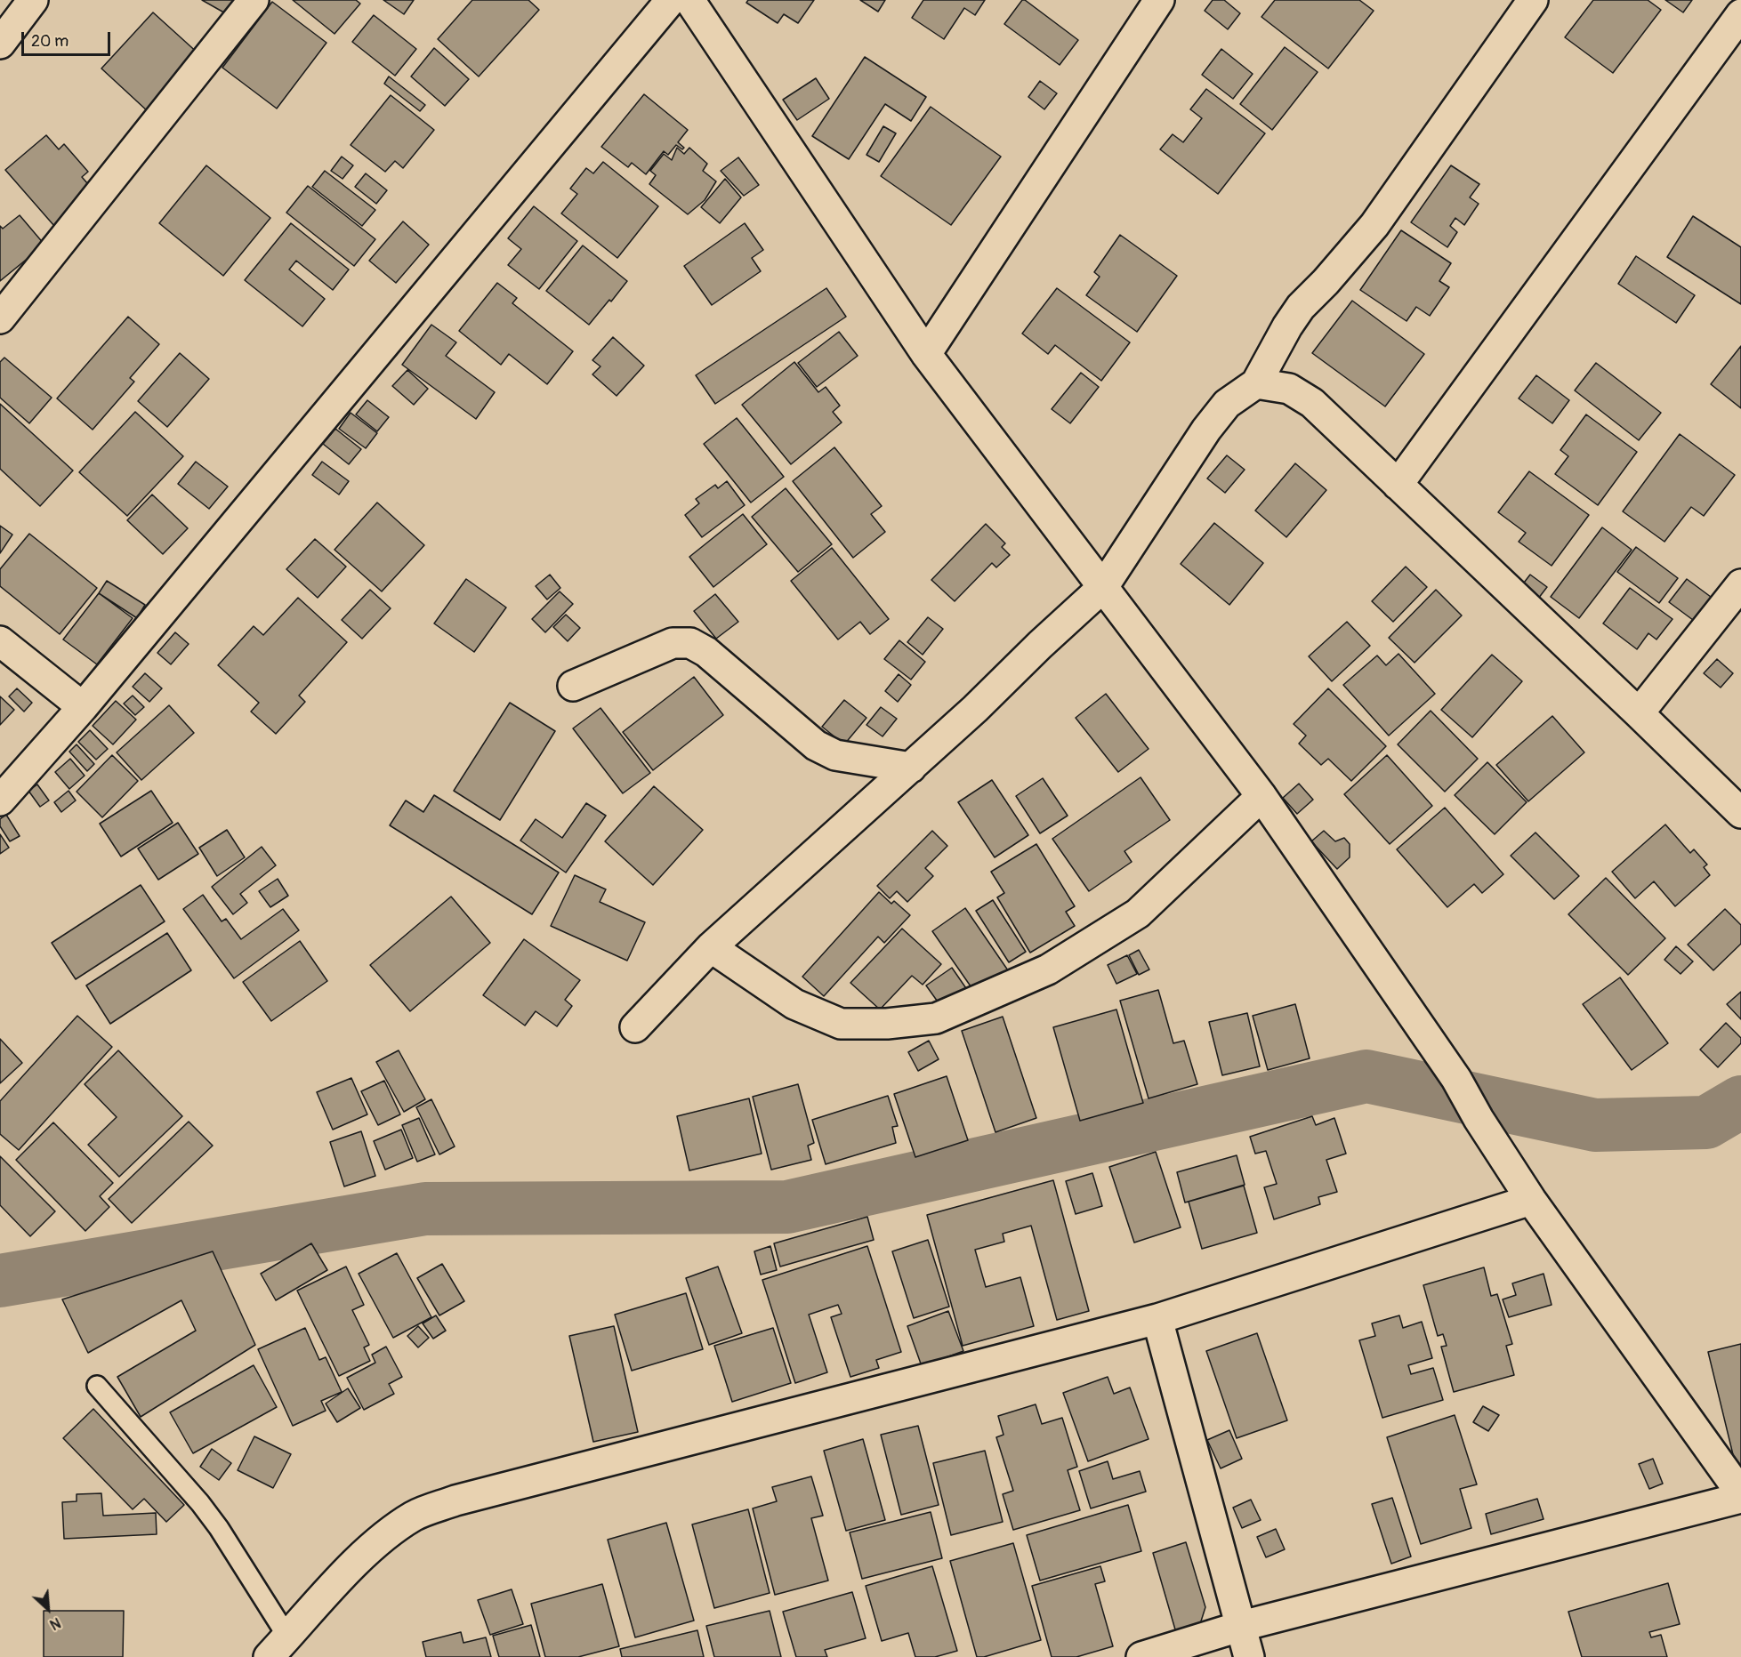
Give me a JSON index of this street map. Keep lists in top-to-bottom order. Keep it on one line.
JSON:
{"scale_bar":"20 m","north":"bottom right"}
